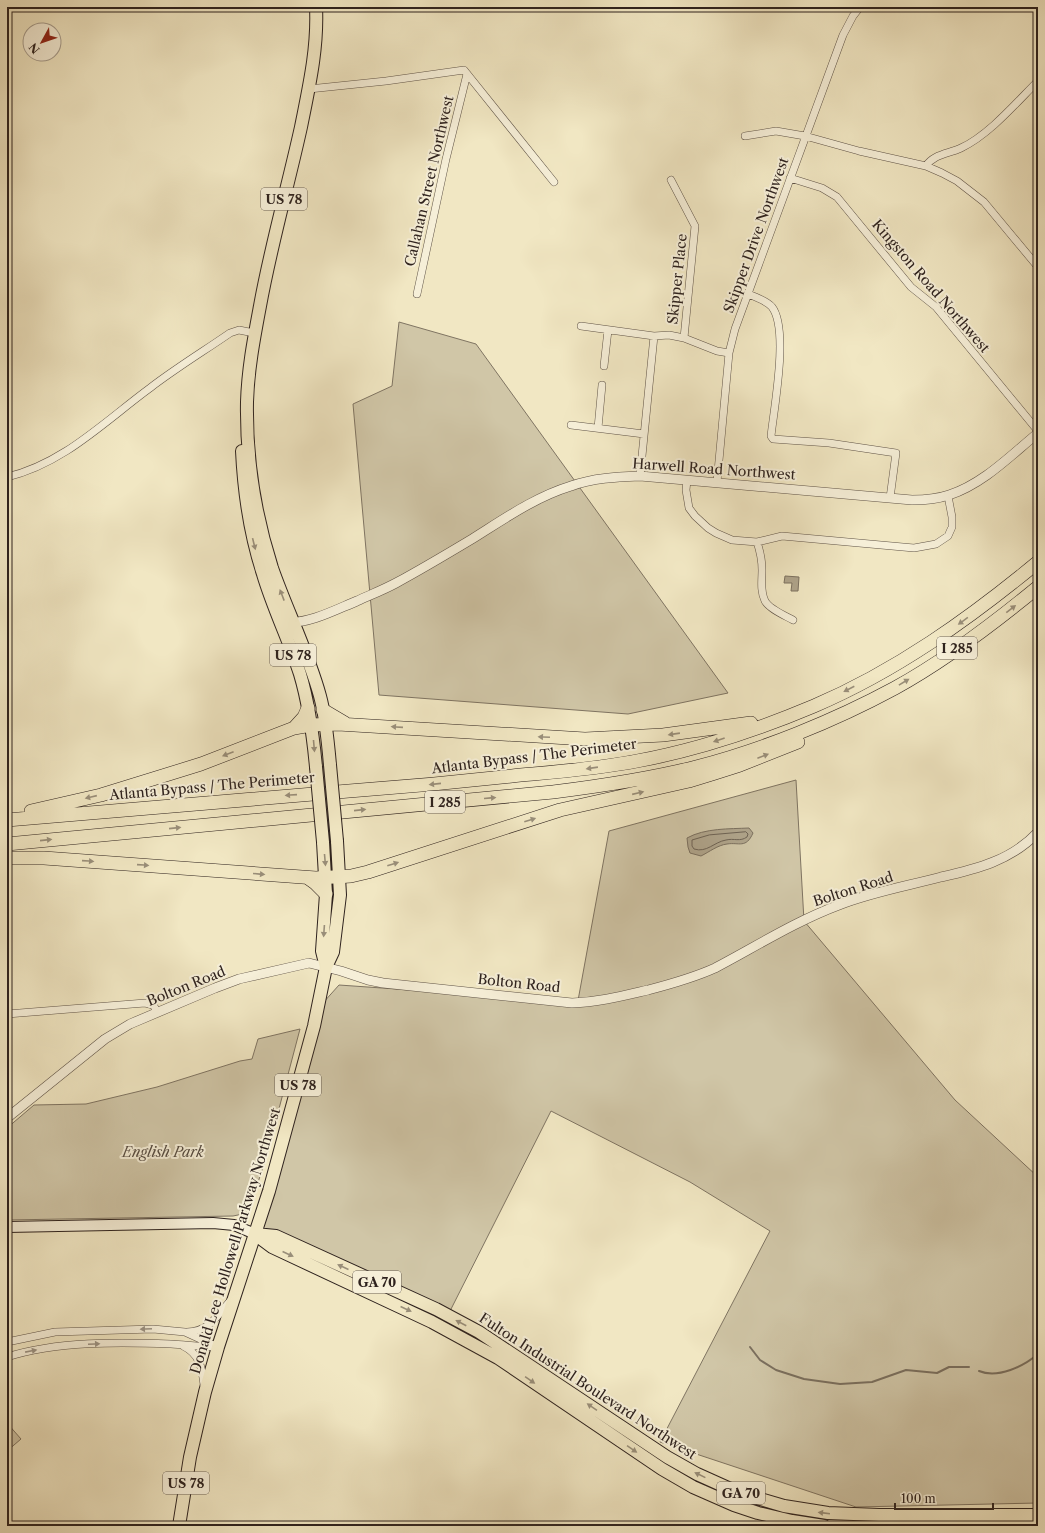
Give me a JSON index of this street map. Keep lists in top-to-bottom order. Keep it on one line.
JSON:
{"streets":{"highway":["I 285","Atlanta Bypass / The Perimeter"],"main road":["US 78","Donald Lee Hollowell Parkway Northwest","GA 70","Fulton Industrial Boulevard Northwest"],"street":["Callahan Street Northwest","Skipper Drive Northwest","Skipper Place","Kingston Road Northwest","Harwell Road Northwest","Bolton Road"]},"crossings":[["Skipper Drive Northwest","Skipper Place"],["Skipper Drive Northwest","Kingston Road Northwest"],["Skipper Drive Northwest","Harwell Road Northwest"],["Kingston Road Northwest","Harwell Road Northwest"],["Harwell Road Northwest","Donald Lee Hollowell Parkway Northwest"],["Bolton Road","Donald Lee Hollowell Parkway Northwest"],["Donald Lee Hollowell Parkway Northwest","Fulton Industrial Boulevard Northwest"]],"parks":["English Park"],"scale_bar":"100 m","north":"bottom left"}
